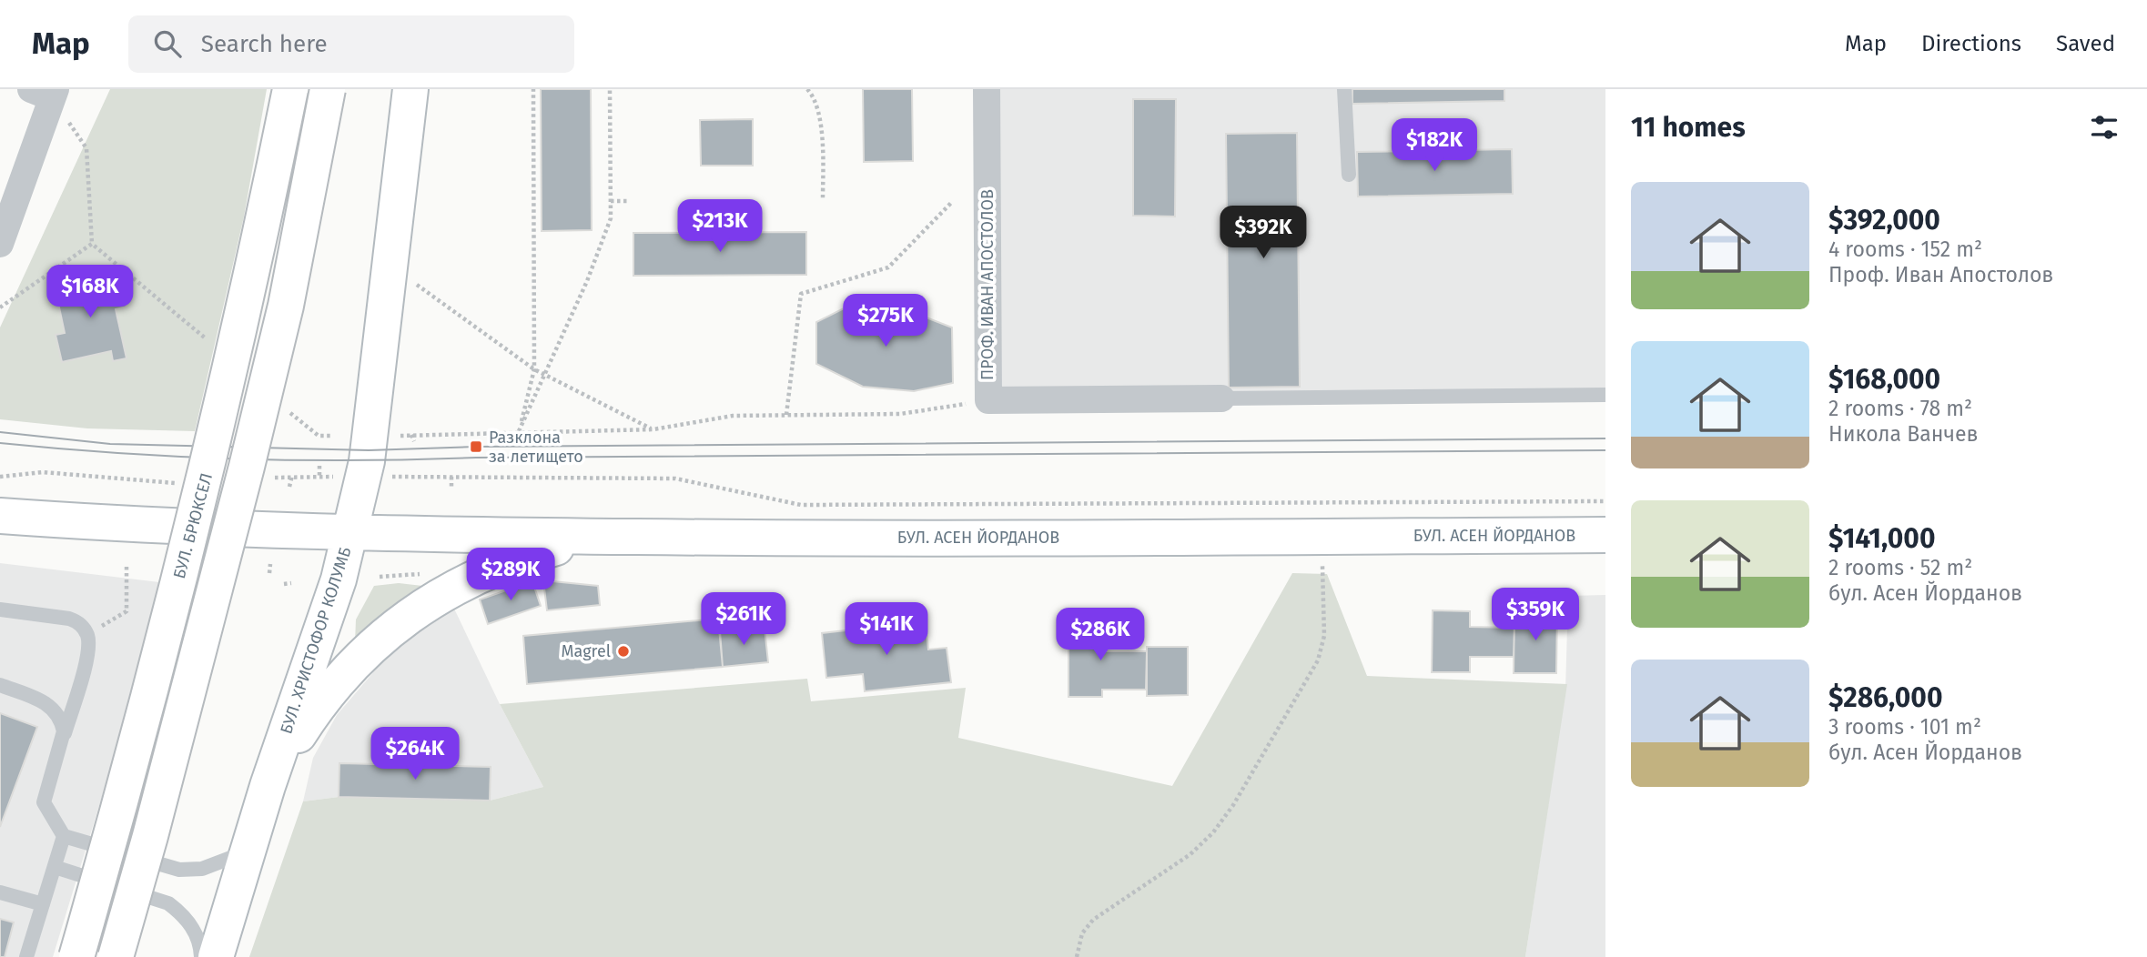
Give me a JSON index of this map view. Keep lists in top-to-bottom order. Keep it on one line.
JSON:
{"streets":{"main road":["БУЛ. БРЮКСЕЛ","БУЛ. АСЕН ЙОРДАНОВ","БУЛ. ХРИСТОФОР КОЛУМБ"],"street":["ПРОФ. ИВАН АПОСТОЛОВ"]},"crossings":[["БУЛ. АСЕН ЙОРДАНОВ","БУЛ. ХРИСТОФОР КОЛУМБ"]],"places":{"transit":["Разклона за летището"],"other":["Magrel"]},"page":{"header":"Map","search":"Search here","nav":["Map","Directions","Saved"],"heading":"11 homes","price":["$182K","$213K","$392K","$168K","$275K","$289K","$359K","$261K","$141K","$286K","$264K"],"list":[{"name":"$392,000","note":"4 rooms · 152 m² · Проф. Иван Апостолов"},{"name":"$168,000","note":"2 rooms · 78 m² · Никола Ванчев"},{"name":"$141,000","note":"2 rooms · 52 m² · бул. Асен Йорданов"},{"name":"$286,000","note":"3 rooms · 101 m² · бул. Асен Йорданов"}]}}
